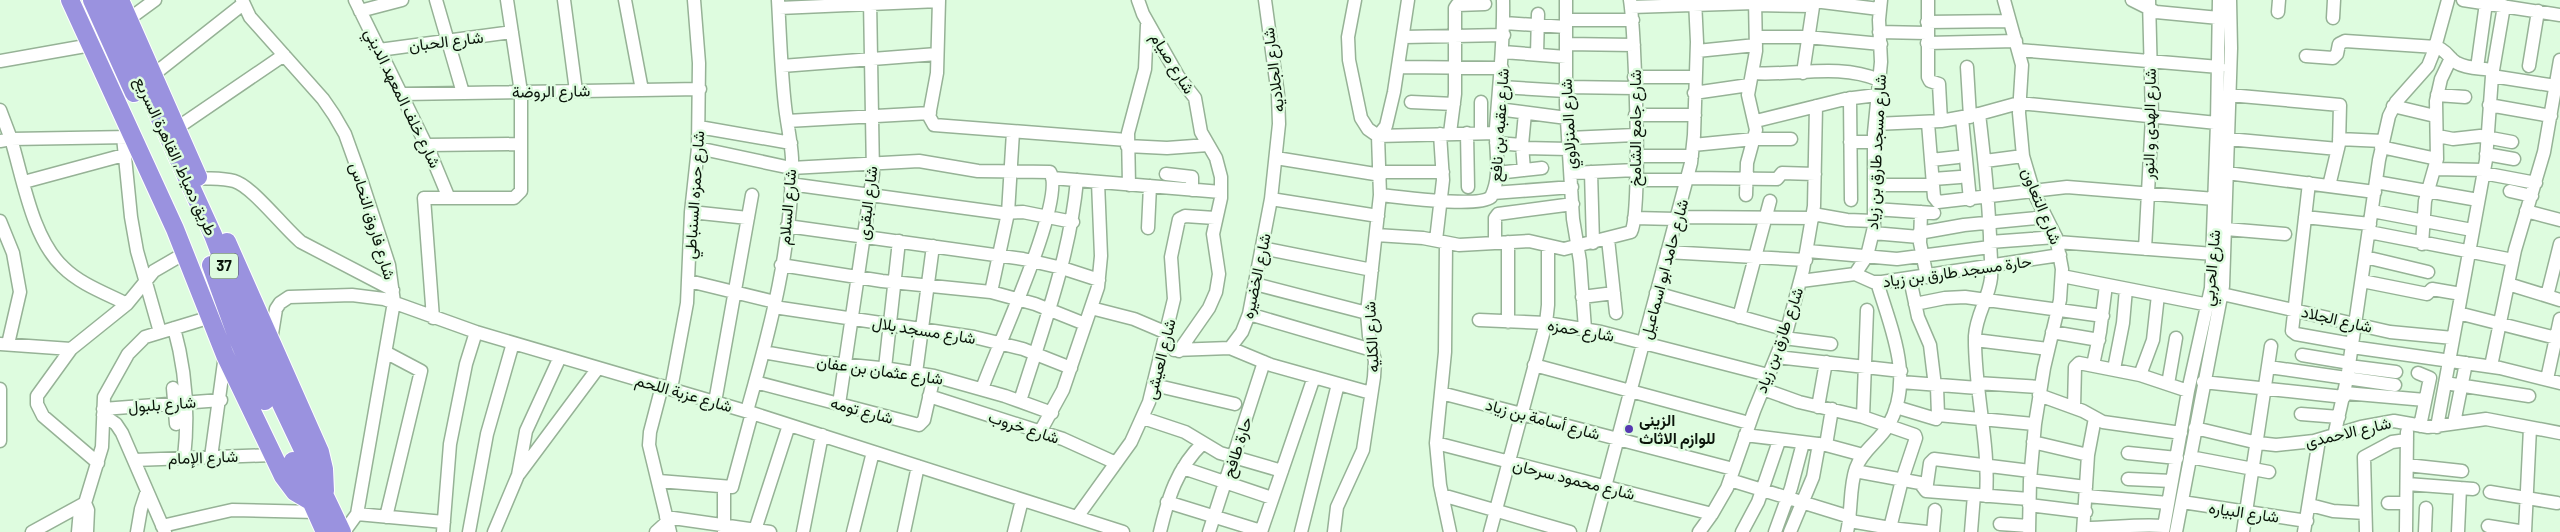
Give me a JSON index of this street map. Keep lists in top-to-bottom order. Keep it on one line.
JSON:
{"streets":{"highway":["طريق دمياط, القاهرة السريع","37"],"street":["شارع الحبان","شارع صيام","شارع الجلاديه","شارع الروضة","شارع خلف المعهد الديني","شارع المنزلاوي","شارع الهدى و النور","شارع عقبه بن نافع","شارع جامع الشامخ","شارع مسجد طارق بن زياد","شارع حمزه السنباطي","شارع البقرى","شارع التعاون","شارع السلام","شارع فاروق النحاس","شارع الحربي","شارع حامد ابو اسماعيل","حارة مسجد طارق بن زياد","شارع الخضيره","شارع الجلاد","شارع مسجد بلال","شارع حمزه","شارع الكليه","شارع طارق بن زياد","شارع العيشى","شارع عثمان بن عفان","شارع عزبة اللحم","شارع بلبول","شارع تومه","شارع أسامة بن زياد","شارع خروب","شارع الاحمدى","حارة طافح","شارع الإمام","شارع محمود سرحان","شارع البياره"]},"crossings":[["شارع الحبان","شارع خلف المعهد الديني"],["شارع صيام","شارع العيشى"],["شارع الجلاديه","شارع الخضيره"],["شارع الروضة","شارع خلف المعهد الديني"],["شارع الروضة","شارع حمزه السنباطي"],["شارع المنزلاوي","شارع حمزه"],["شارع عقبه بن نافع","شارع الكليه"],["شارع مسجد طارق بن زياد","حارة مسجد طارق بن زياد"],["طريق دمياط, القاهرة السريع","شارع فاروق النحاس"],["شارع حمزه السنباطي","شارع مسجد بلال"],["شارع حمزه السنباطي","شارع عزبة اللحم"],["شارع البقرى","شارع مسجد بلال"],["شارع البقرى","شارع عثمان بن عفان"],["شارع البقرى","شارع تومه"],["شارع التعاون","حارة مسجد طارق بن زياد"],["شارع السلام","شارع مسجد بلال"],["شارع السلام","شارع عثمان بن عفان"],["شارع السلام","شارع عزبة اللحم"],["شارع السلام","شارع تومه"],["شارع فاروق النحاس","شارع عزبة اللحم"],["شارع الحربي","شارع الجلاد"],["شارع الحربي","شارع الاحمدى"],["شارع الحربي","شارع البياره"],["شارع حامد ابو اسماعيل","شارع حمزه"],["شارع حامد ابو اسماعيل","شارع أسامة بن زياد"],["شارع حامد ابو اسماعيل","شارع محمود سرحان"],["شارع حمزه","شارع طارق بن زياد"],["شارع طارق بن زياد","شارع أسامة بن زياد"],["شارع طارق بن زياد","شارع محمود سرحان"],["شارع العيشى","شارع عزبة اللحم"],["شارع العيشى","شارع خروب"],["شارع عثمان بن عفان","شارع تومه"],["شارع تومه","شارع خروب"]],"places":["الزينى للوازم الاثاث"]}
